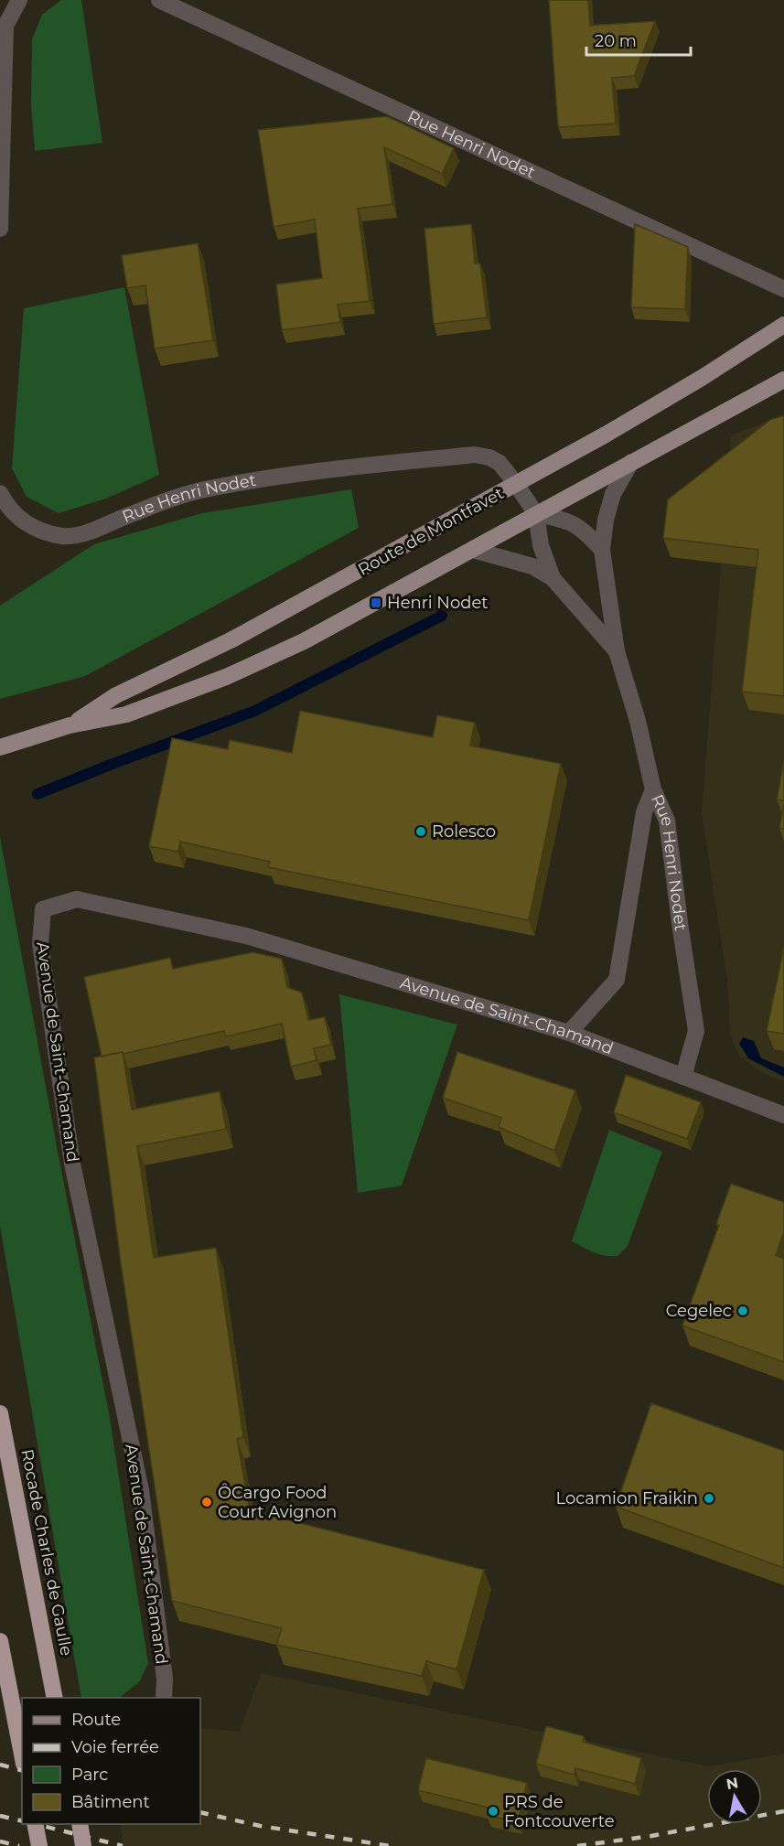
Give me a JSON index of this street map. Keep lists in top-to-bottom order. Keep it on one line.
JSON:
{"streets":{"highway":["Rocade Charles de Gaulle"],"main road":["Route de Montfavet"],"street":["Rue Henri Nodet","Avenue de Saint-Chamand"]},"crossings":[["Rue Henri Nodet","Route de Montfavet"],["Rue Henri Nodet","Avenue de Saint-Chamand"]],"places":{"transit":["Henri Nodet"],"other":["Rolesco","Cegelec","Locamion Fraikin","ÔCargo Food Court Avignon","PRS de Fontcouverte"]},"legend":["Route","Voie ferrée","Parc","Bâtiment"],"scale_bar":"20 m","north":"top"}
